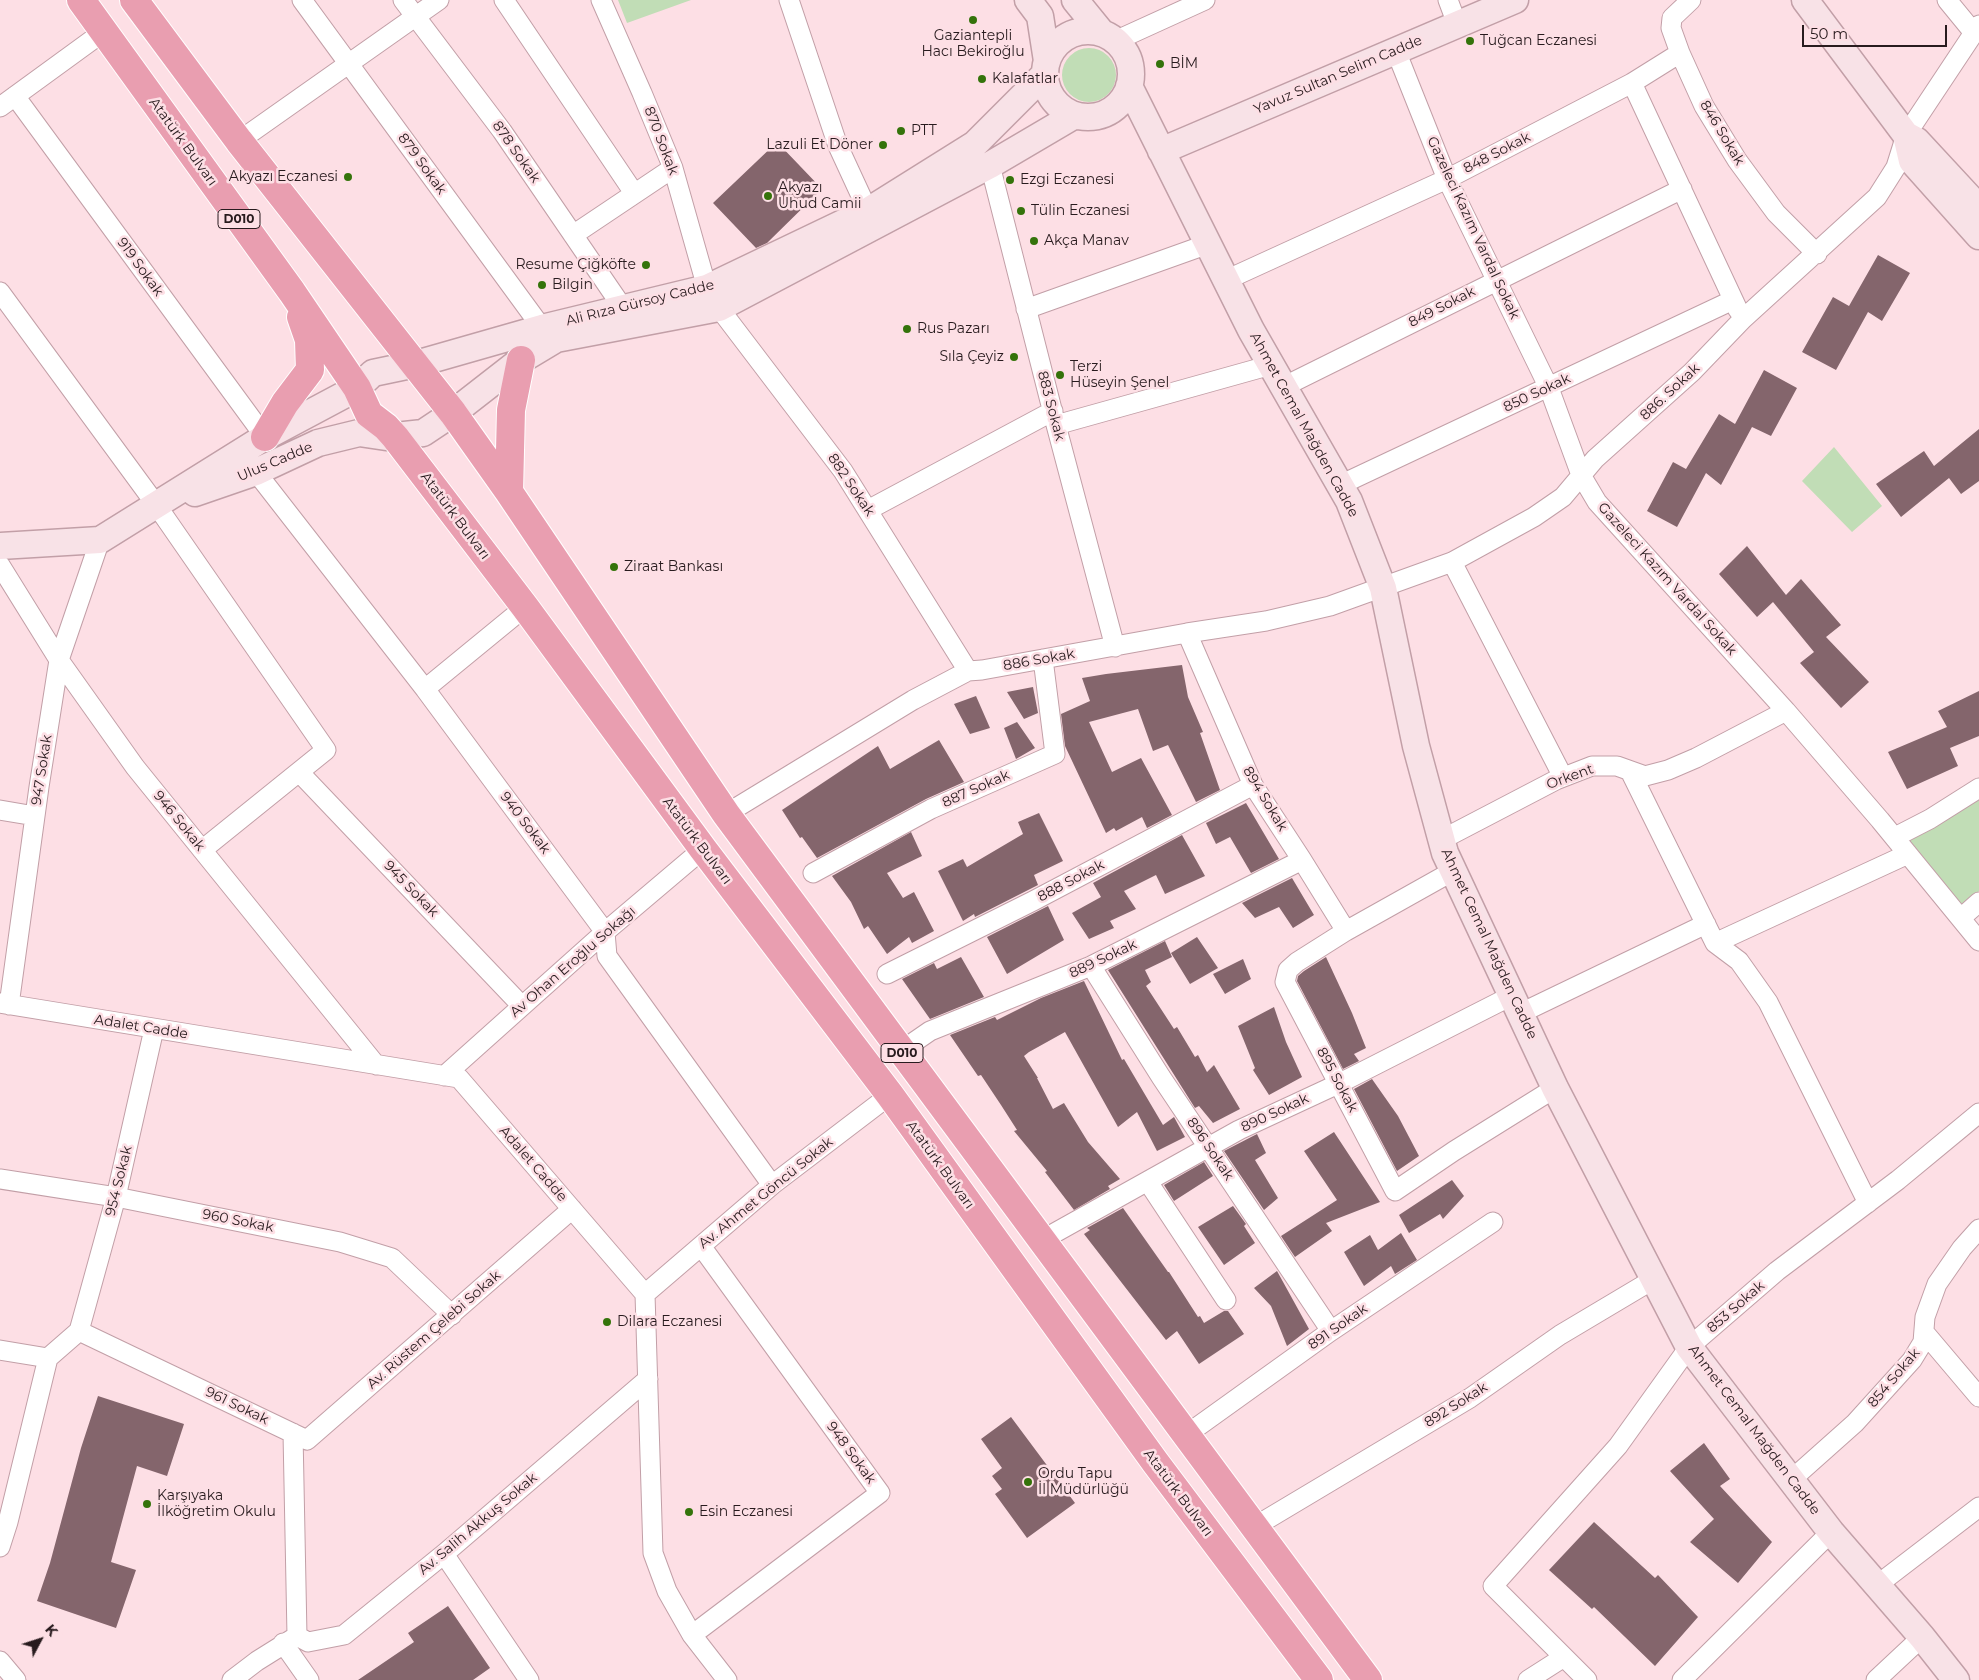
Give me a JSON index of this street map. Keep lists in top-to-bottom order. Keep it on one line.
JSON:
{"streets":{"highway":["Atatürk Bulvarı","D010"],"main road":["Yavuz Sultan Selim Cadde","Ali Rıza Gürsoy Cadde","Ahmet Cemal Mağden Cadde","Ulus Cadde"],"street":["846 Sokak","870 Sokak","878 Sokak","848 Sokak","879 Sokak","Gazeleci Kazım Vardal Sokak","919 Sokak","849 Sokak","886. Sokak","850 Sokak","883 Sokak","882 Sokak","886 Sokak","947 Sokak","Orkent","887 Sokak","894 Sokak","946 Sokak","940 Sokak","888 Sokak","945 Sokak","889 Sokak","Av Ohan Eroğlu Sokağı","Adalet Cadde","895 Sokak","890 Sokak","896 Sokak","954 Sokak","Av. Ahmet Göncü Sokak","960 Sokak","853 Sokak","891 Sokak","Av. Rüstem Çelebi Sokak","854 Sokak","892 Sokak","961 Sokak","948 Sokak","Av. Salih Akkuş Sokak"]},"crossings":[["Yavuz Sultan Selim Cadde","Gazeleci Kazım Vardal Sokak"],["Yavuz Sultan Selim Cadde","Ahmet Cemal Mağden Cadde"],["846 Sokak","848 Sokak"],["846 Sokak","886. Sokak"],["870 Sokak","Ali Rıza Gürsoy Cadde"],["870 Sokak","882 Sokak"],["Atatürk Bulvarı","Ulus Cadde"],["Atatürk Bulvarı","Av Ohan Eroğlu Sokağı"],["Atatürk Bulvarı","Av. Ahmet Göncü Sokak"],["878 Sokak","Ali Rıza Gürsoy Cadde"],["848 Sokak","Gazeleci Kazım Vardal Sokak"],["848 Sokak","Ahmet Cemal Mağden Cadde"],["879 Sokak","Ali Rıza Gürsoy Cadde"],["D010","Ali Rıza Gürsoy Cadde"],["D010","Ulus Cadde"],["D010","886 Sokak"],["D010","889 Sokak"],["D010","890 Sokak"],["D010","891 Sokak"],["D010","892 Sokak"],["Gazeleci Kazım Vardal Sokak","849 Sokak"],["Gazeleci Kazım Vardal Sokak","886. Sokak"],["Gazeleci Kazım Vardal Sokak","850 Sokak"],["Gazeleci Kazım Vardal Sokak","Orkent"],["919 Sokak","Ulus Cadde"],["Ali Rıza Gürsoy Cadde","883 Sokak"],["Ali Rıza Gürsoy Cadde","Ahmet Cemal Mağden Cadde"],["Ali Rıza Gürsoy Cadde","Ulus Cadde"],["Ali Rıza Gürsoy Cadde","882 Sokak"],["849 Sokak","Ahmet Cemal Mağden Cadde"],["886. Sokak","Ahmet Cemal Mağden Cadde"],["886. Sokak","886 Sokak"],["850 Sokak","Ahmet Cemal Mağden Cadde"],["883 Sokak","886 Sokak"],["Ahmet Cemal Mağden Cadde","886 Sokak"],["Ahmet Cemal Mağden Cadde","Orkent"],["Ahmet Cemal Mağden Cadde","895 Sokak"],["Ahmet Cemal Mağden Cadde","890 Sokak"],["Ahmet Cemal Mağden Cadde","853 Sokak"],["Ahmet Cemal Mağden Cadde","854 Sokak"],["Ahmet Cemal Mağden Cadde","892 Sokak"],["Ulus Cadde","947 Sokak"],["Ulus Cadde","940 Sokak"],["882 Sokak","886 Sokak"],["886 Sokak","887 Sokak"],["886 Sokak","894 Sokak"],["947 Sokak","946 Sokak"],["947 Sokak","Adalet Cadde"],["894 Sokak","888 Sokak"],["894 Sokak","889 Sokak"],["894 Sokak","895 Sokak"],["946 Sokak","Adalet Cadde"],["940 Sokak","Av Ohan Eroğlu Sokağı"],["945 Sokak","Av Ohan Eroğlu Sokağı"],["889 Sokak","896 Sokak"],["Av Ohan Eroğlu Sokağı","Adalet Cadde"],["Adalet Cadde","954 Sokak"],["Adalet Cadde","Av. Ahmet Göncü Sokak"],["Adalet Cadde","Av. Rüstem Çelebi Sokak"],["895 Sokak","890 Sokak"],["890 Sokak","896 Sokak"],["896 Sokak","891 Sokak"],["954 Sokak","960 Sokak"],["954 Sokak","961 Sokak"],["Av. Ahmet Göncü Sokak","948 Sokak"],["960 Sokak","Av. Rüstem Çelebi Sokak"],["Av. Rüstem Çelebi Sokak","961 Sokak"]],"places":["Gaziantepli Hacı Bekiroğlu","Tuğcan Eczanesi","BİM","Kalafatlar","PTT","Lazuli Et Döner","Akyazı Eczanesi","Ezgi Eczanesi","Akyazı Uhud Camii","Tülin Eczanesi","Akça Manav","Resume Çiğköfte","Bilgin","Rus Pazarı","Sıla Çeyiz","Terzi Hüseyin Şenel","Ziraat Bankası","Dilara Eczanesi","Ordu Tapu İl Müdürlüğü","Karşıyaka İlköğretim Okulu","Esin Eczanesi"],"scale_bar":"50 m","north":"top right"}
